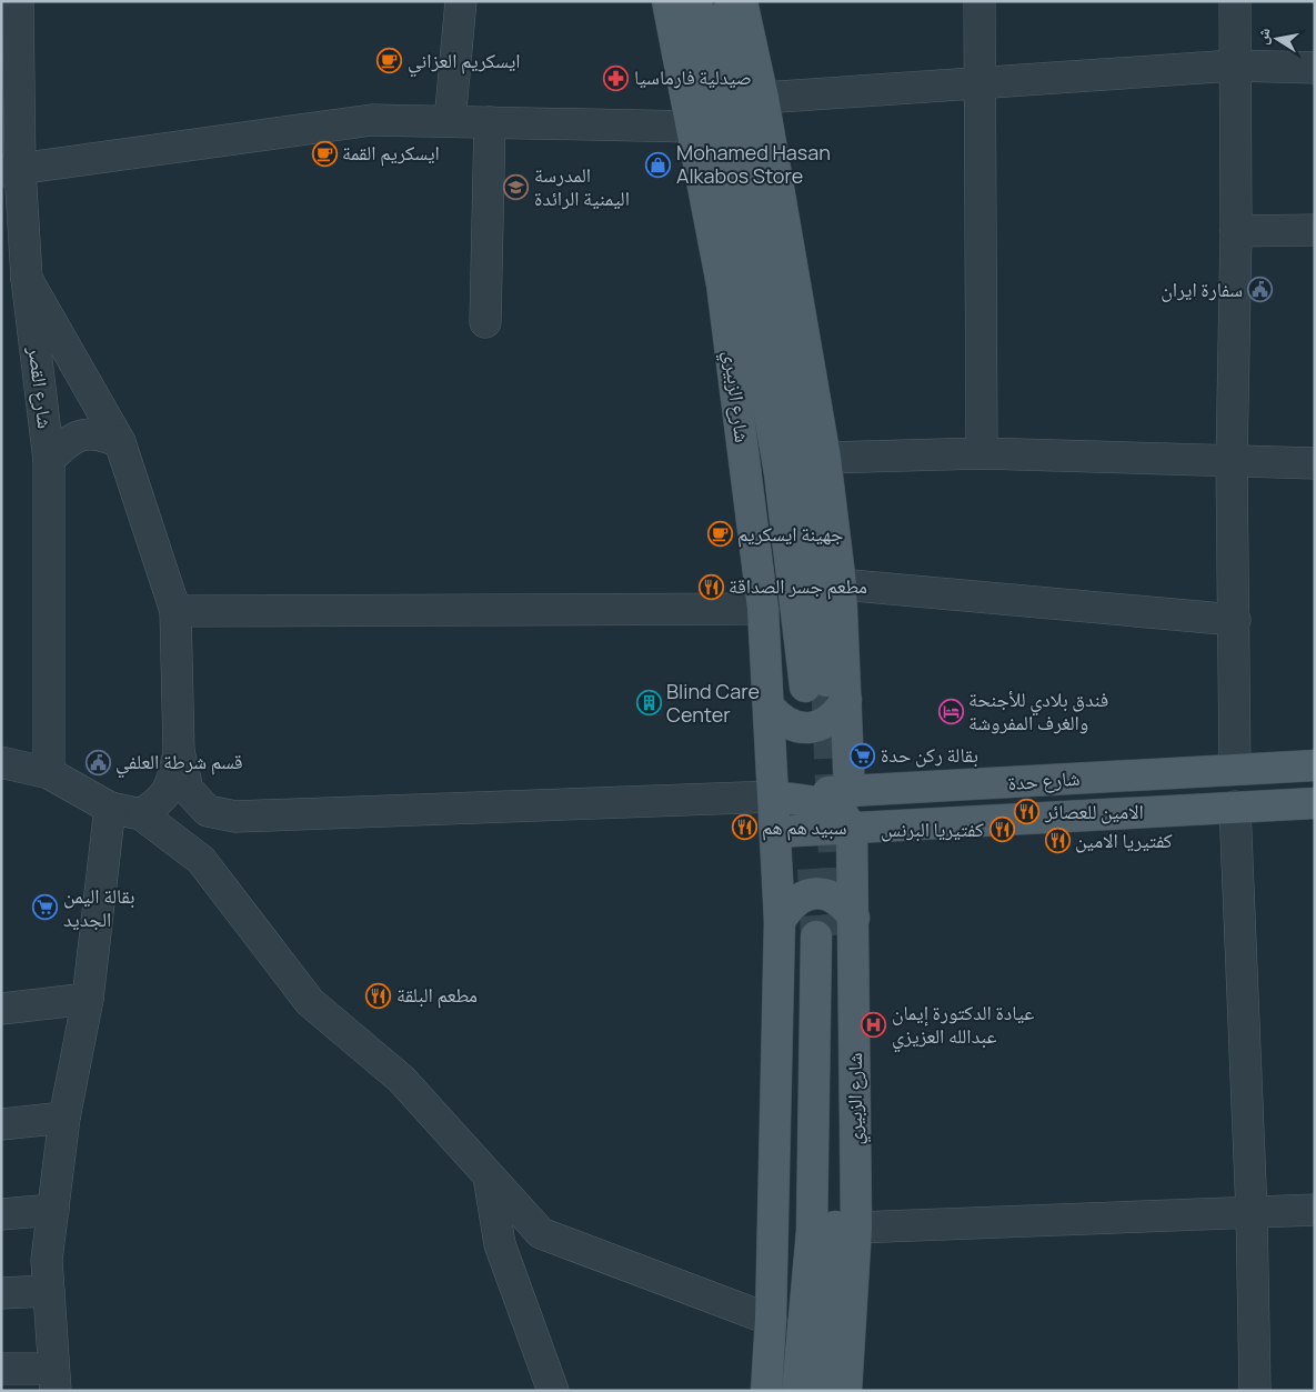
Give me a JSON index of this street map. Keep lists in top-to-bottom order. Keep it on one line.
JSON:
{"streets":{"main road":["شارع الزبيري","شارع حدة"],"street":["شارع القصر"]},"crossings":[["شارع الزبيري","شارع حدة"]],"places":{"cafe":["ايسكريم العزاني","ايسكريم القمة","جهينة ايسكريم"],"pharmacy":["صيدلية فارماسيا"],"shop":["Mohamed Hasan Alkabos Store"],"school or university":["المدرسة اليمنية الرائدة"],"public building":["سفارة ايران","قسم شرطة العلفي"],"restaurant":["مطعم جسر الصداقة","الامين للعصائر","سبيد هم هم","كفتيريا البرنس","كفتيريا الامين","مطعم البلقة"],"building":["Blind Care Center"],"hotel":["فندق بلادي للأجنحة والغرف المفروشة"],"supermarket":["بقالة ركن حدة","بقالة اليمن الجديد"],"hospital":["عيادة الدكتورة إيمان عبدالله العزيزي"]},"north":"left"}
